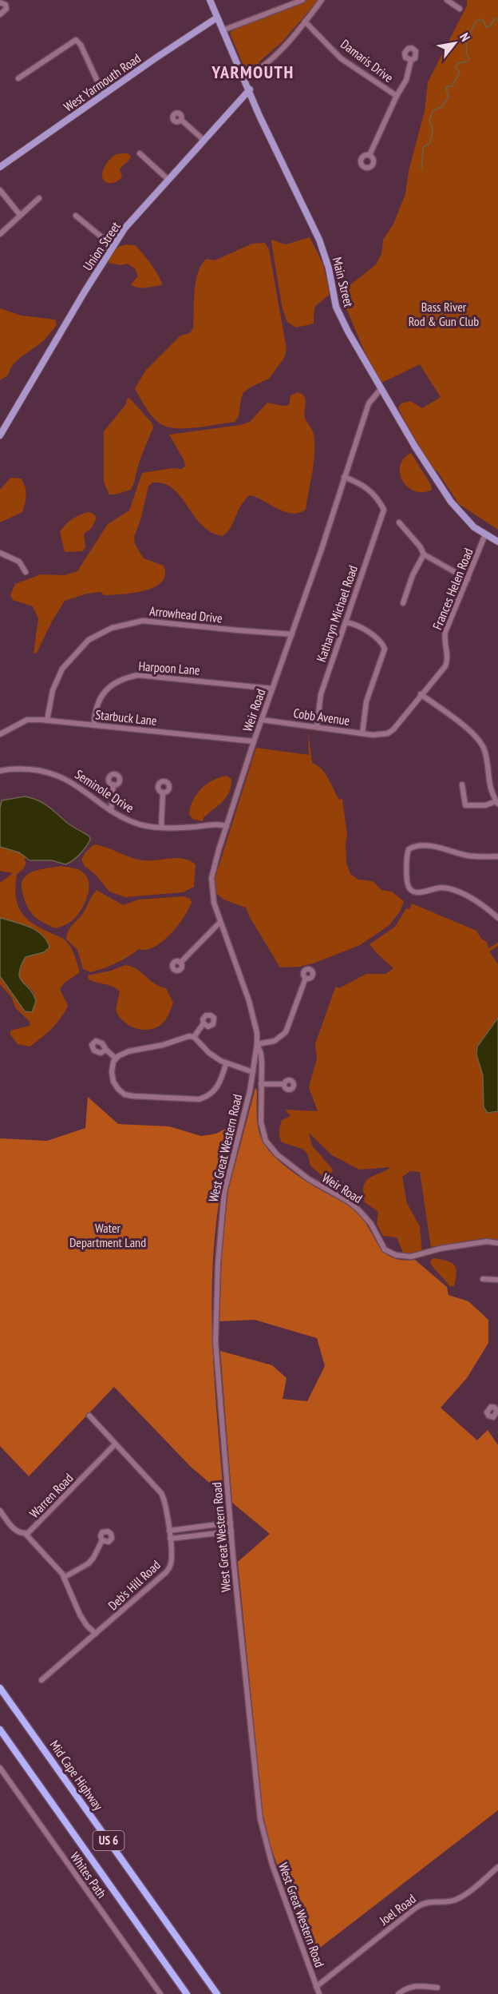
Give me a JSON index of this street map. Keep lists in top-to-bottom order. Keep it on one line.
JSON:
{"streets":{"highway":["Mid Cape Highway","US 6"],"main road":["West Yarmouth Road","Union Street","Main Street"],"street":["Damaris Drive","Frances Helen Road","Katharyn Michael Road","Arrowhead Drive","Harpoon Lane","Weir Road","Cobb Avenue","Starbuck Lane","Seminole Drive","West Great Western Road","Warren Road","Deb's Hill Road","Whites Path","Joel Road"]},"crossings":[["West Yarmouth Road","Main Street"],["Union Street","Main Street"],["Main Street","Frances Helen Road"],["Main Street","Weir Road"],["Frances Helen Road","Cobb Avenue"],["Katharyn Michael Road","Weir Road"],["Katharyn Michael Road","Cobb Avenue"],["Arrowhead Drive","Weir Road"],["Arrowhead Drive","Starbuck Lane"],["Harpoon Lane","Weir Road"],["Harpoon Lane","Starbuck Lane"],["Weir Road","Cobb Avenue"],["Weir Road","Starbuck Lane"],["Weir Road","Seminole Drive"],["Weir Road","West Great Western Road"],["West Great Western Road","Joel Road"],["Warren Road","Deb's Hill Road"]],"districts":["YARMOUTH"],"parks":["Bass River Rod & Gun Club","Water Department Land"],"north":"top right"}
